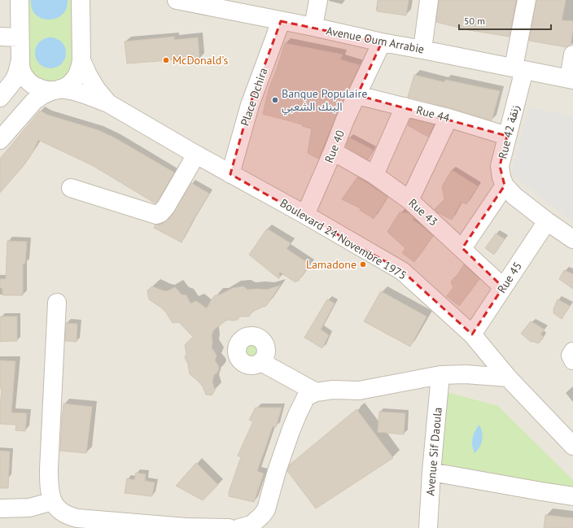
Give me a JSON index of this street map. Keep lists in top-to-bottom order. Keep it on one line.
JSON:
{"streets":{"street":["Avenue Oum Arrabie","Place Dchira","Rue 44","Rue 42 زنقة","Rue 40","Rue 43","Boulevard 24 Novembre 1975","Rue 45","Avenue Sif Daoula"]},"crossings":[["Avenue Oum Arrabie","Place Dchira"],["Avenue Oum Arrabie","Rue 42 زنقة"],["Avenue Oum Arrabie","Rue 40"],["Place Dchira","Boulevard 24 Novembre 1975"],["Rue 44","Rue 42 زنقة"],["Rue 44","Rue 40"],["Rue 42 زنقة","Rue 45"],["Rue 40","Rue 43"],["Rue 40","Boulevard 24 Novembre 1975"],["Rue 43","Rue 45"],["Boulevard 24 Novembre 1975","Rue 45"]],"places":["McDonald's","Banque Populaire البنك الشعبي","Lamadone"],"scale_bar":"50 m"}
